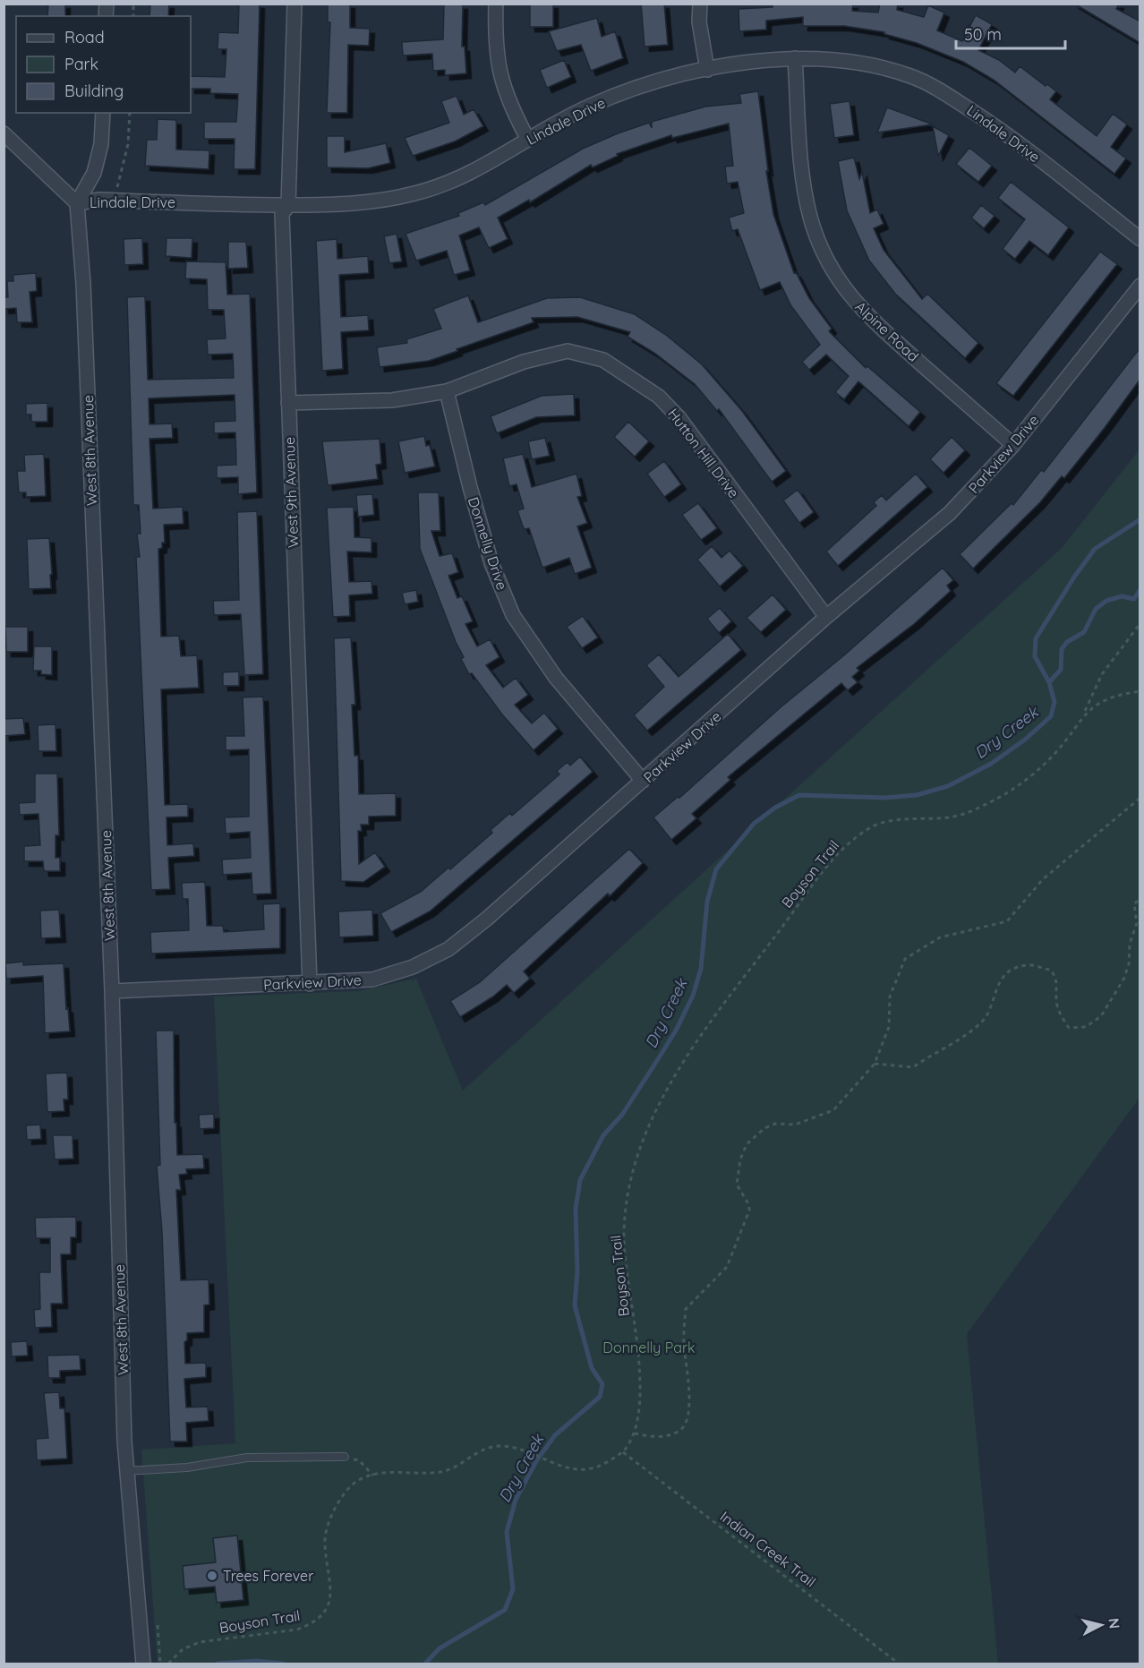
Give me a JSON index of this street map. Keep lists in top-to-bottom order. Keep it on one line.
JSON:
{"streets":{"street":["Lindale Drive","Alpine Road","West 8th Avenue","Hutton Hill Drive","Parkview Drive","West 9th Avenue","Donnelly Drive"],"path":["Boyson Trail","Indian Creek Trail"]},"crossings":[["Lindale Drive","Alpine Road"],["Lindale Drive","West 8th Avenue"],["Lindale Drive","West 9th Avenue"],["Alpine Road","Parkview Drive"],["West 8th Avenue","Parkview Drive"],["Hutton Hill Drive","Parkview Drive"],["Hutton Hill Drive","West 9th Avenue"],["Hutton Hill Drive","Donnelly Drive"],["Parkview Drive","West 9th Avenue"],["Parkview Drive","Donnelly Drive"],["Boyson Trail","Indian Creek Trail"]],"water":["Dry Creek"],"parks":["Donnelly Park"],"places":["Trees Forever"],"legend":["Road","Park","Building"],"scale_bar":"50 m","north":"right"}
